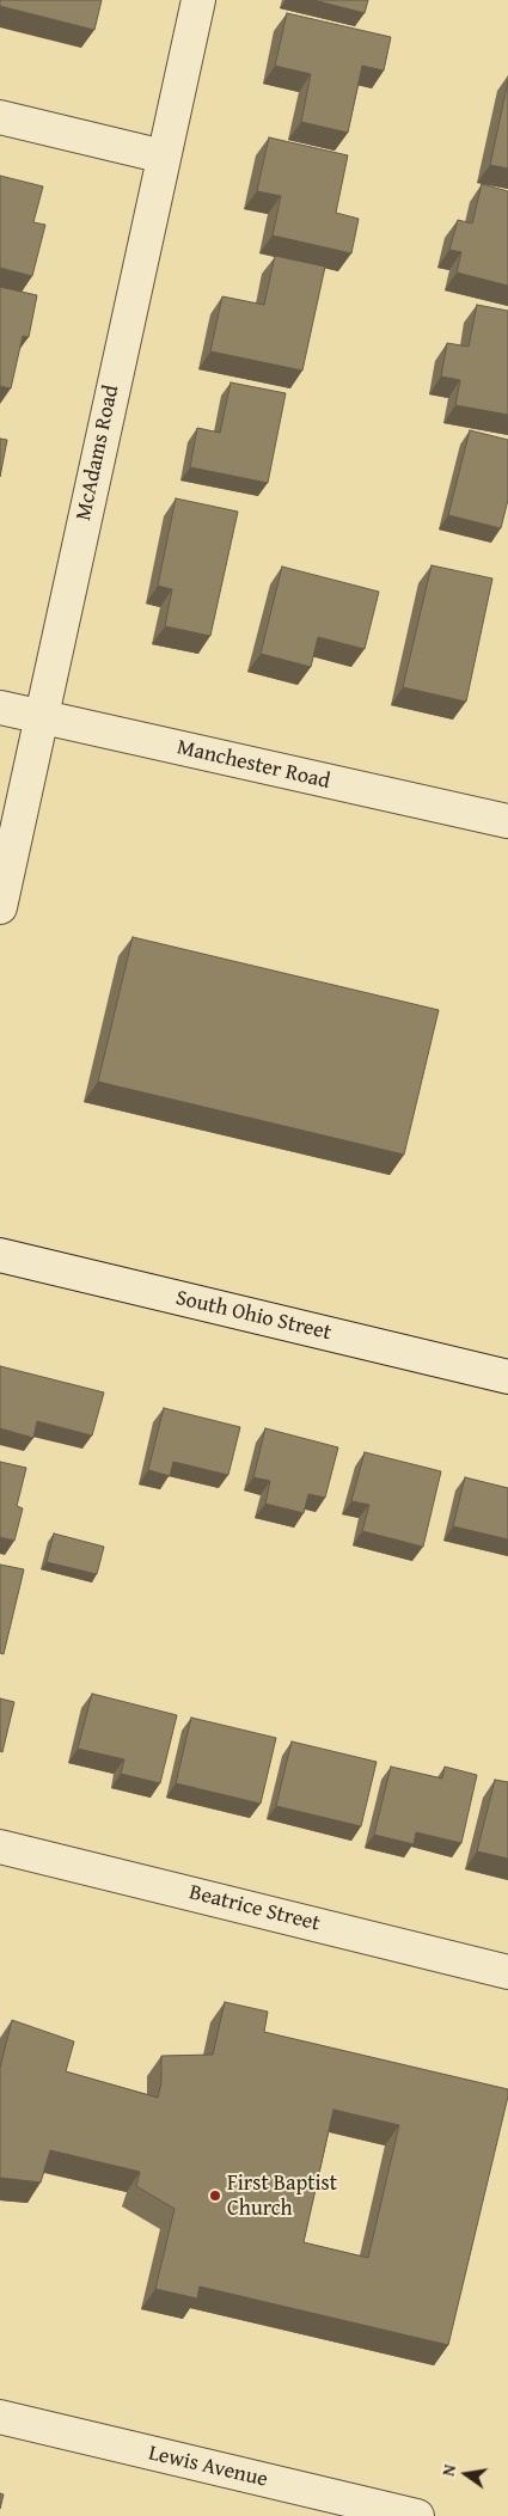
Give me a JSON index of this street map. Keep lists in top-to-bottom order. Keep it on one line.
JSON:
{"streets":{"street":["McAdams Road","Manchester Road","South Ohio Street","Beatrice Street","Lewis Avenue"]},"crossings":[["McAdams Road","Manchester Road"]],"places":["First Baptist Church"],"north":"left"}
